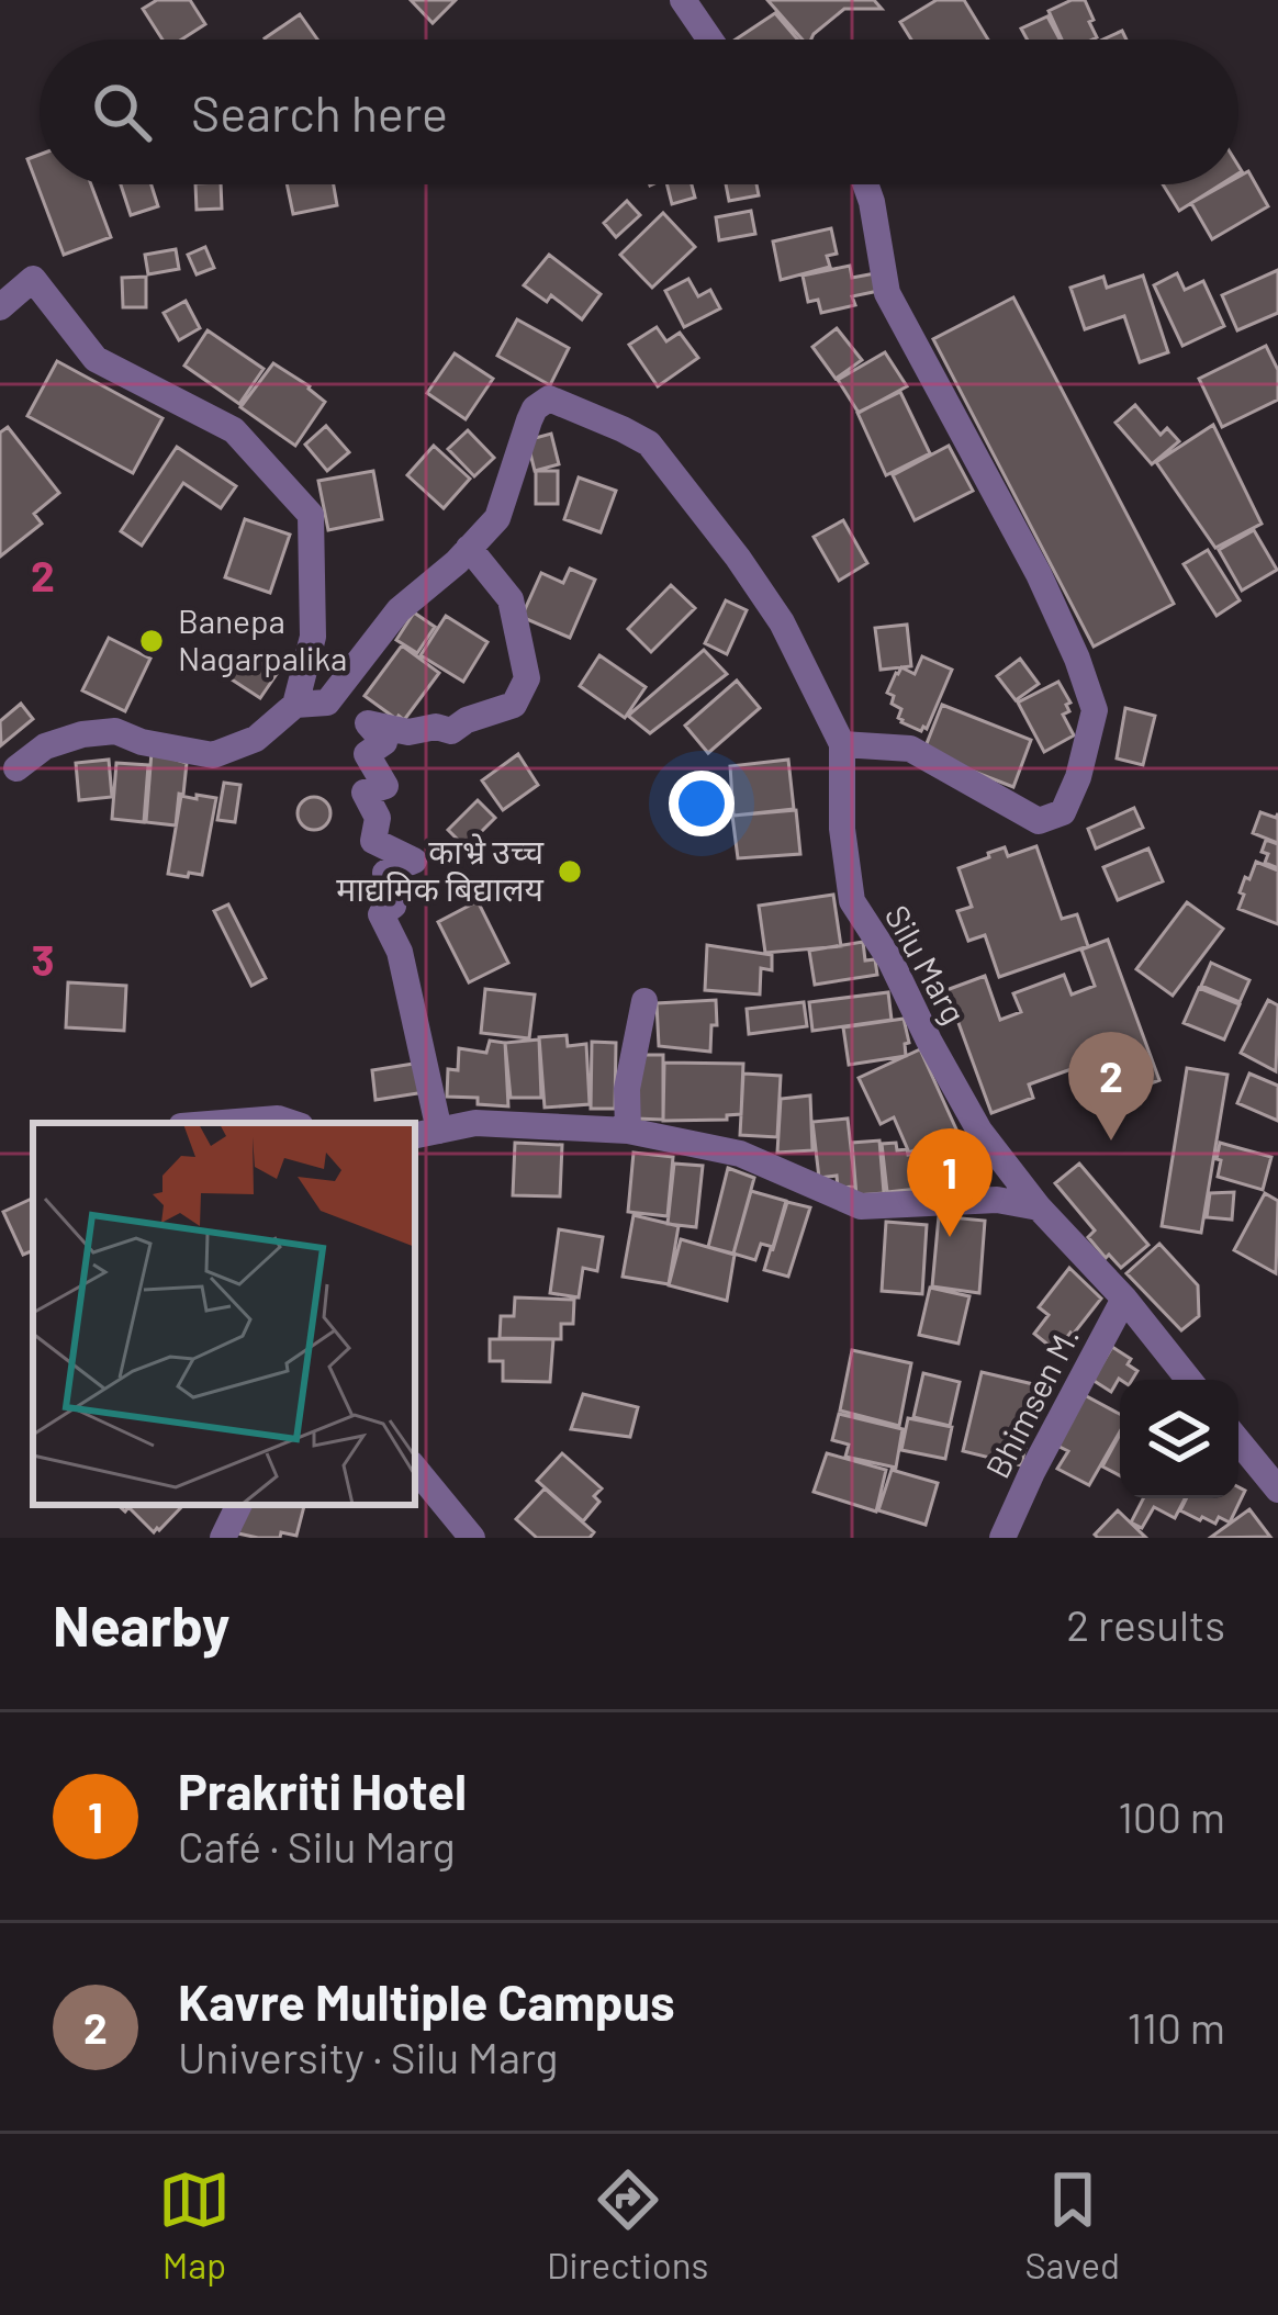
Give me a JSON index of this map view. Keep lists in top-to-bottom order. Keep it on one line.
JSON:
{"streets":{"street":["Silu Marg","Bhimsen M."]},"crossings":[["Silu Marg","Bhimsen M."]],"places":["Banepa Nagarpalika","काभ्रे उच्च माद्यमिक बिद्यालय"],"page":{"search":"Search here","pins":["2","1"],"heading":["Nearby","2 results"],"list":[{"mark":"1","name":"Prakriti Hotel","note":"Café · Silu Marg","value":"100 m"},{"mark":"2","name":"Kavre Multiple Campus","note":"University · Silu Marg","value":"110 m"}],"nav":["Map","Directions","Saved"]},"grid":{"rows":["2","3"]}}
